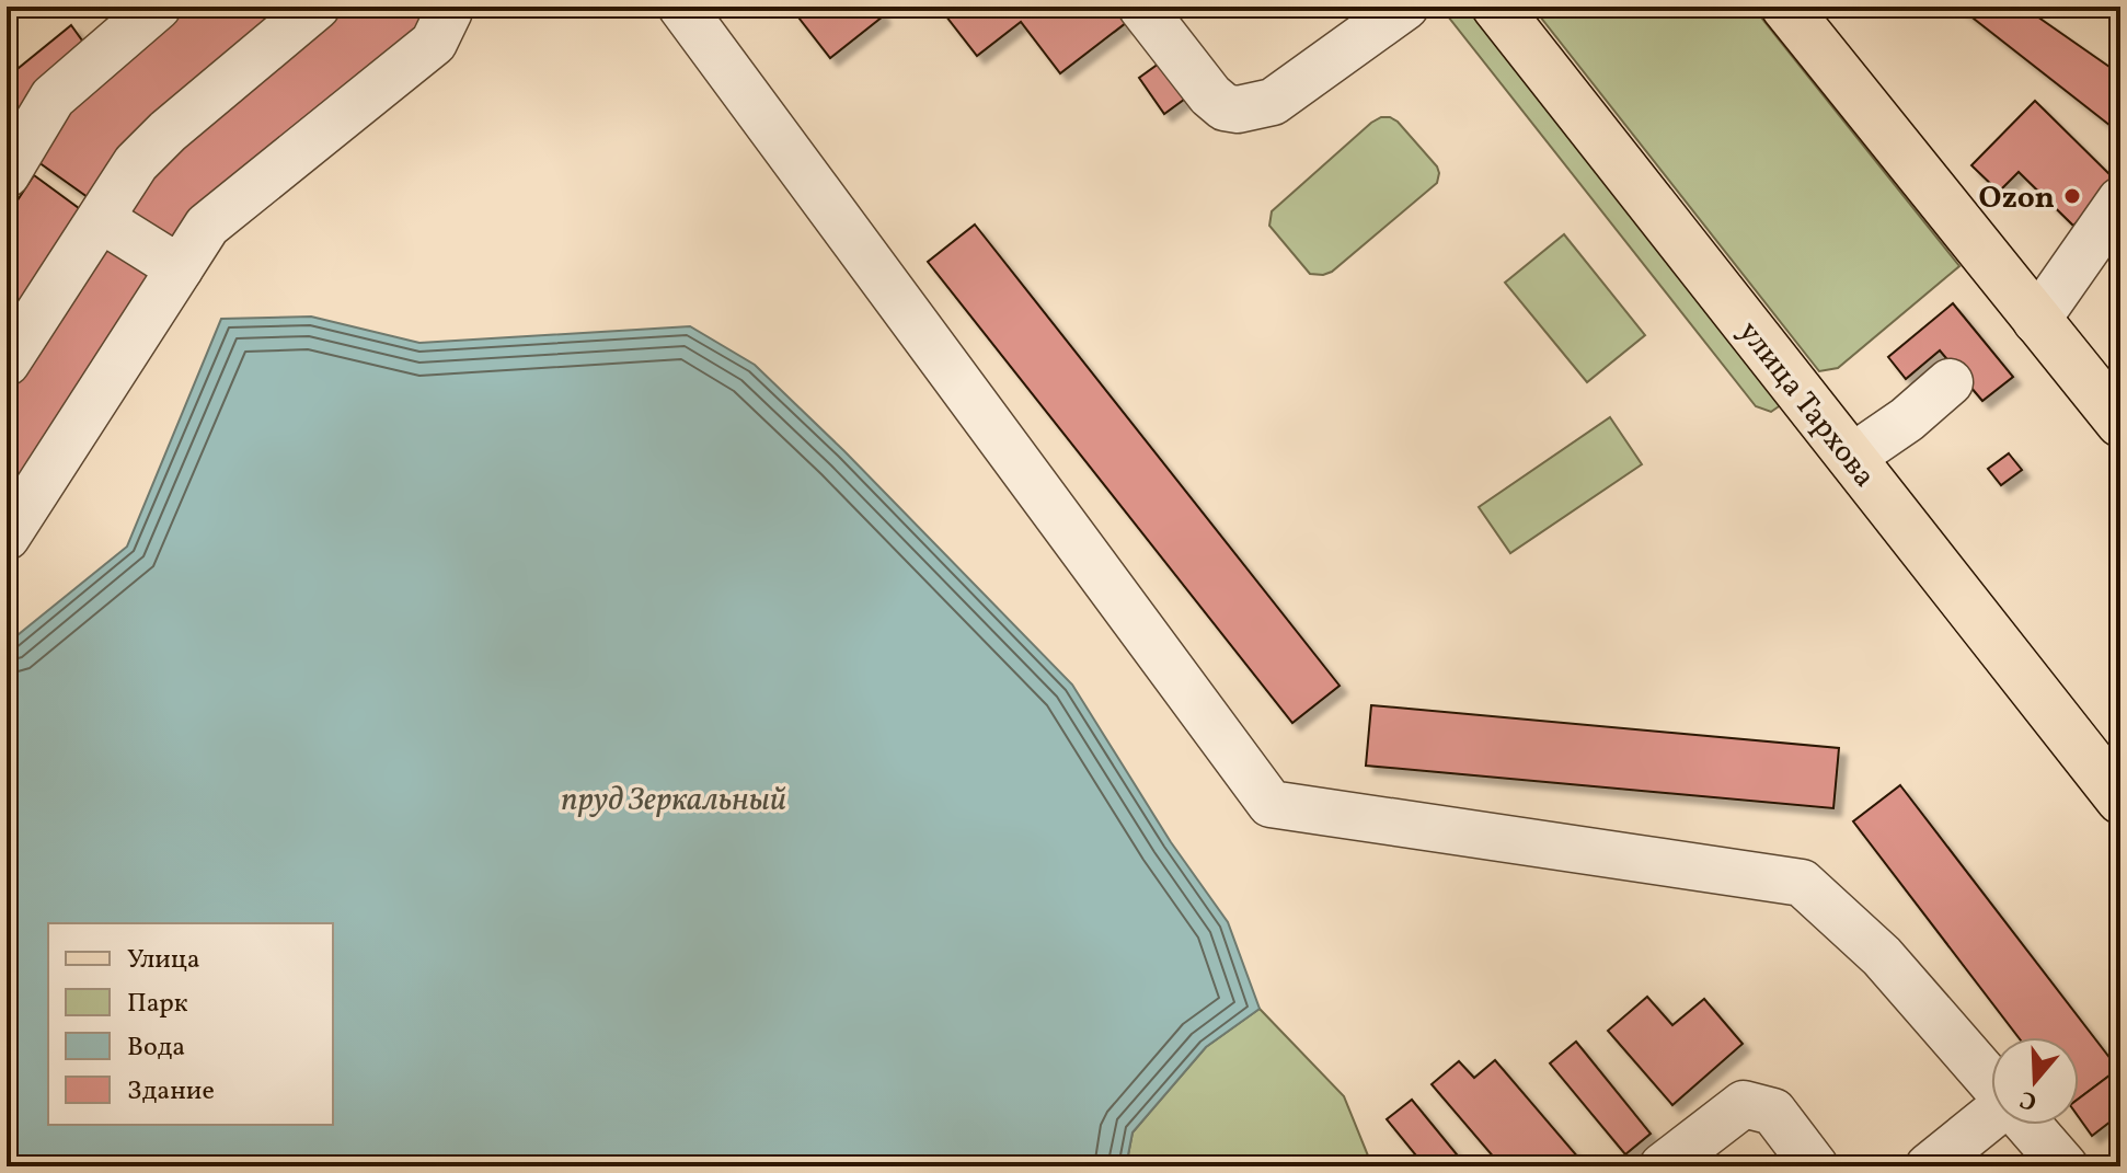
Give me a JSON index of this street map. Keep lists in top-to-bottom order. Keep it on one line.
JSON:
{"streets":{"main road":["улица Тархова"]},"water":["пруд Зеркальный"],"places":["Ozon"],"legend":["Улица","Парк","Вода","Здание"],"north":"bottom"}
